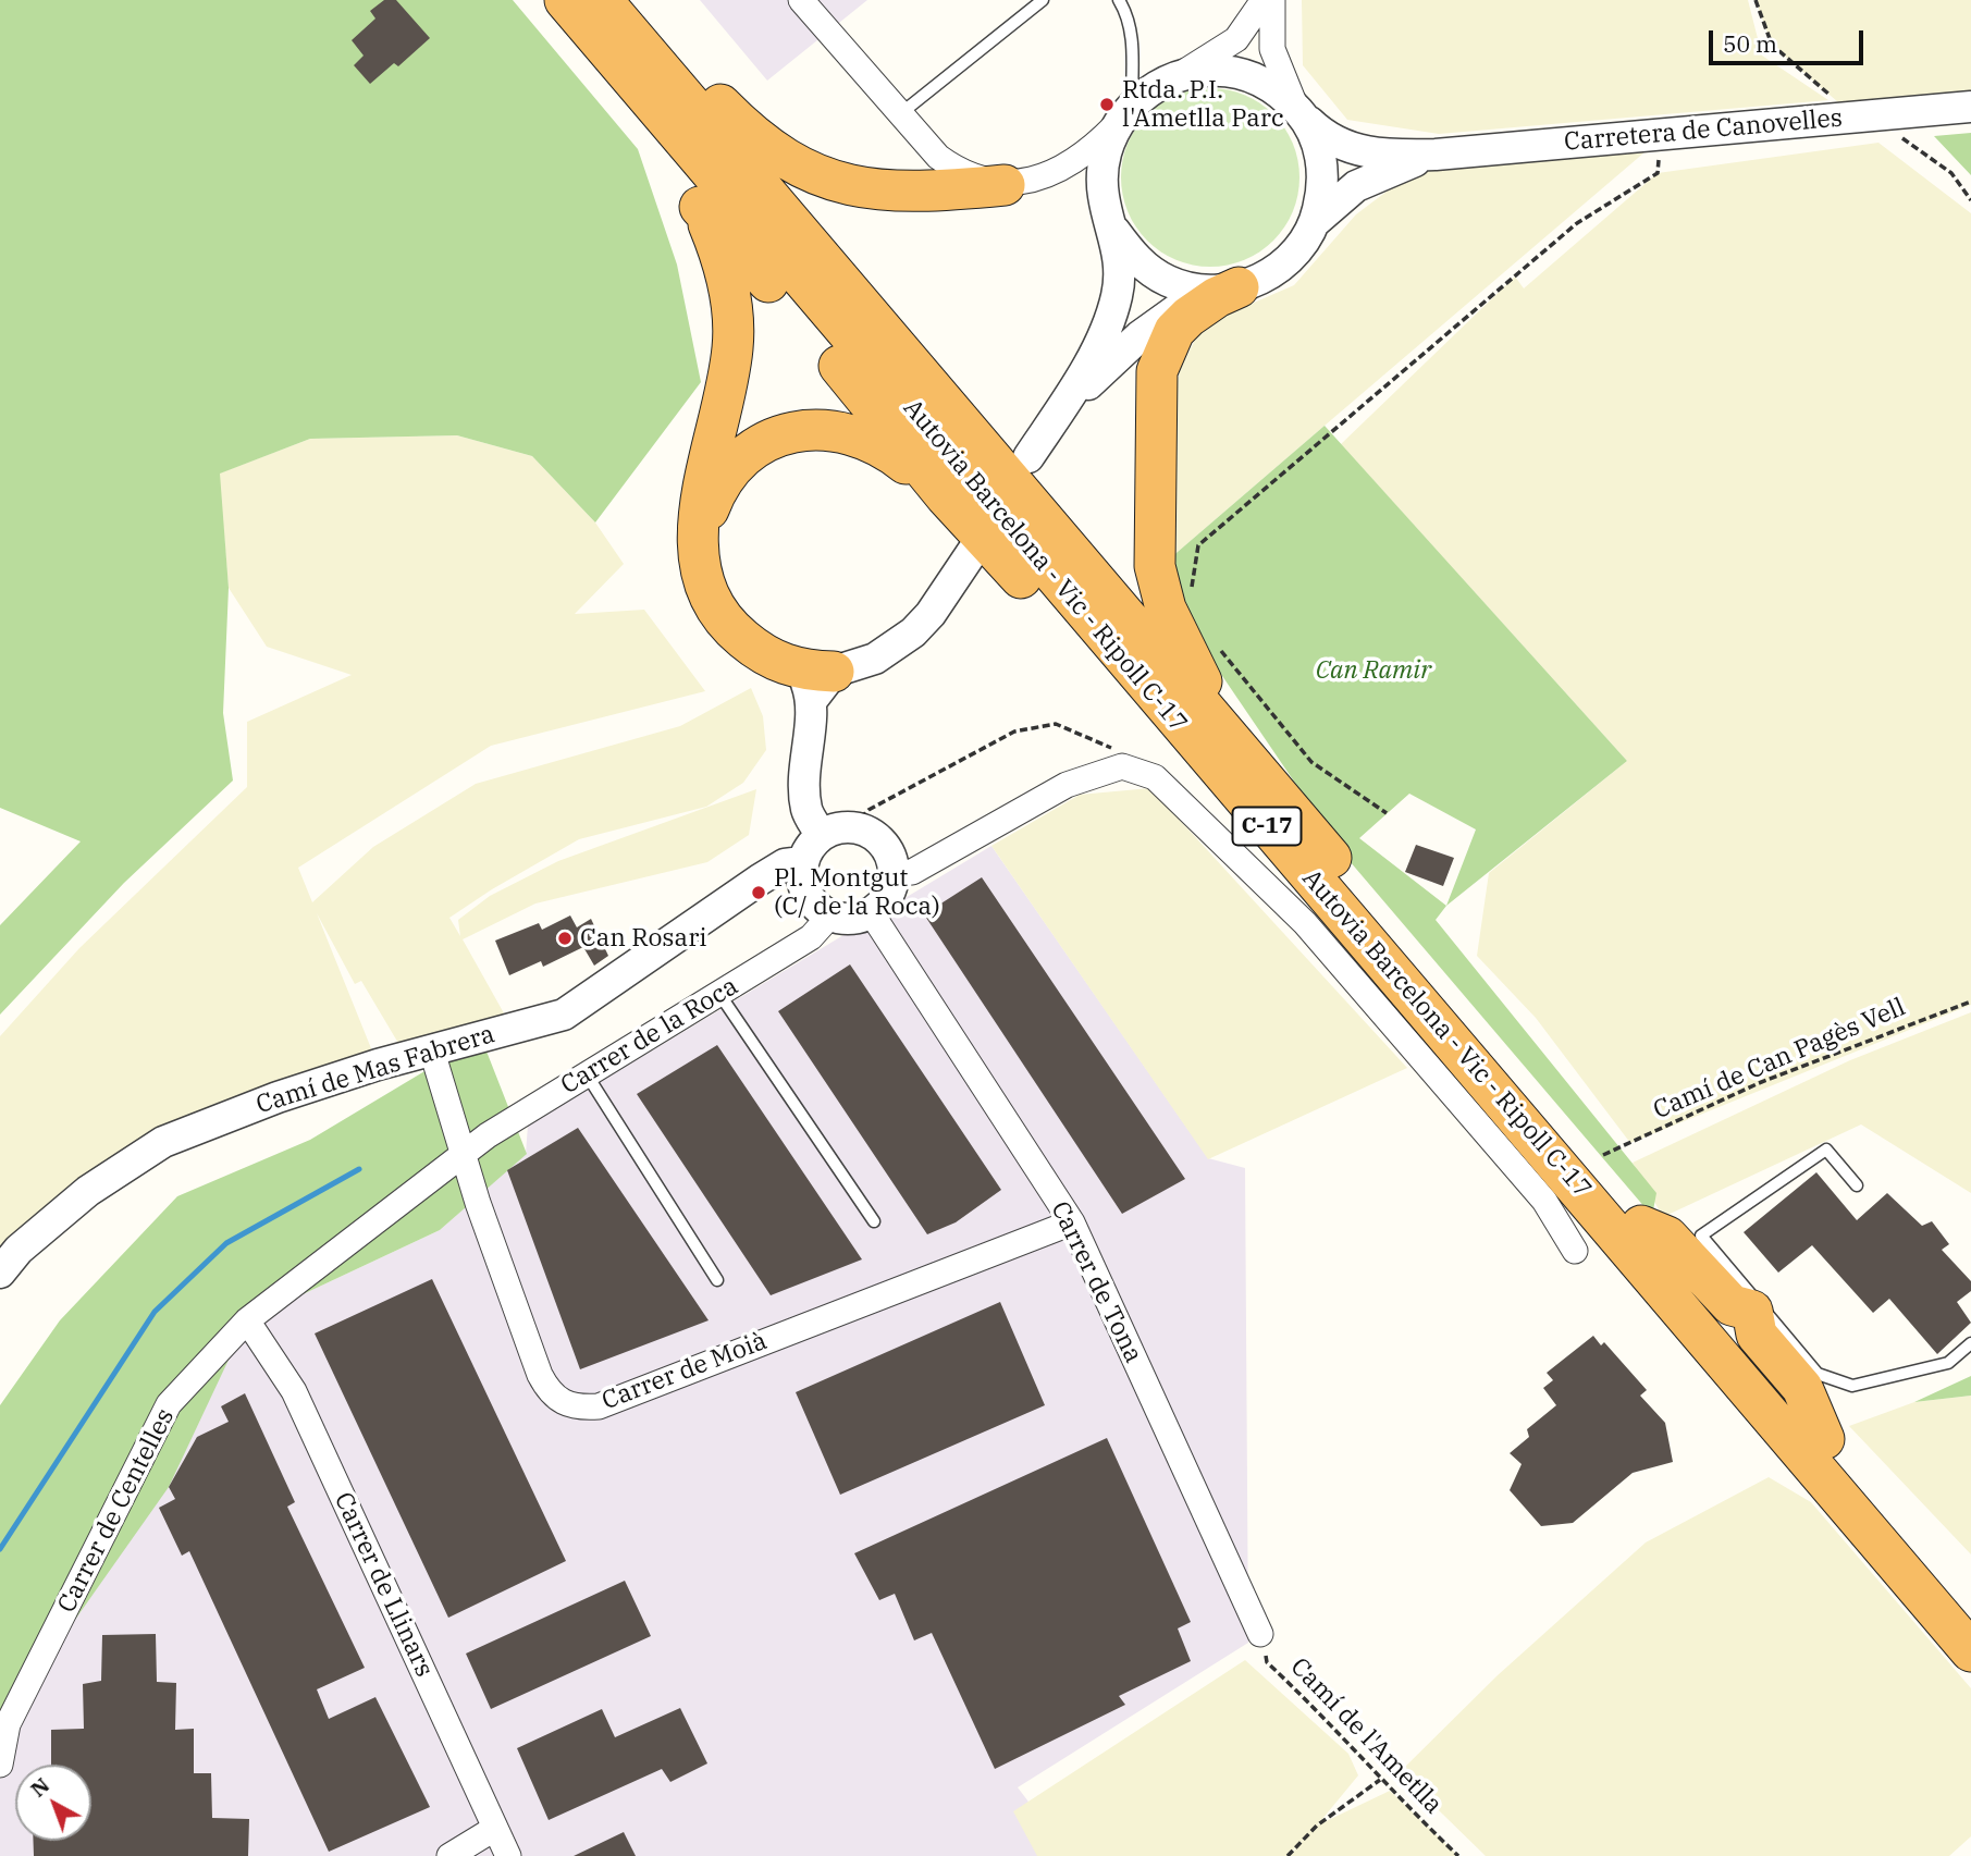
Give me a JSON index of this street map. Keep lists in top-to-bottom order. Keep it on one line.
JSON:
{"streets":{"highway":["Autovia Barcelona - Vic - Ripoll C-17","C-17"],"street":["Carretera de Canovelles","Carrer de la Roca","Camí de Mas Fabrera","Carrer de Tona","Carrer de Moià","Carrer de Centelles","Carrer de Llinars"],"path":["Camí de Can Pagès Vell","Camí de l'Ametlla"]},"crossings":[["Carrer de la Roca","Camí de Mas Fabrera"],["Carrer de la Roca","Carrer de Tona"],["Carrer de la Roca","Carrer de Moià"],["Carrer de la Roca","Carrer de Centelles"],["Camí de Mas Fabrera","Carrer de Tona"],["Camí de Mas Fabrera","Carrer de Moià"],["Carrer de Tona","Carrer de Moià"],["Carrer de Tona","Camí de l'Ametlla"],["Carrer de Moià","Carrer de Centelles"],["Carrer de Centelles","Carrer de Llinars"]],"parks":["Can Ramir"],"places":["Rtda. P.I. l'Ametlla Parc","Pl. Montgut (C/ de la Roca)","Can Rosari"],"scale_bar":"50 m","north":"top left"}
